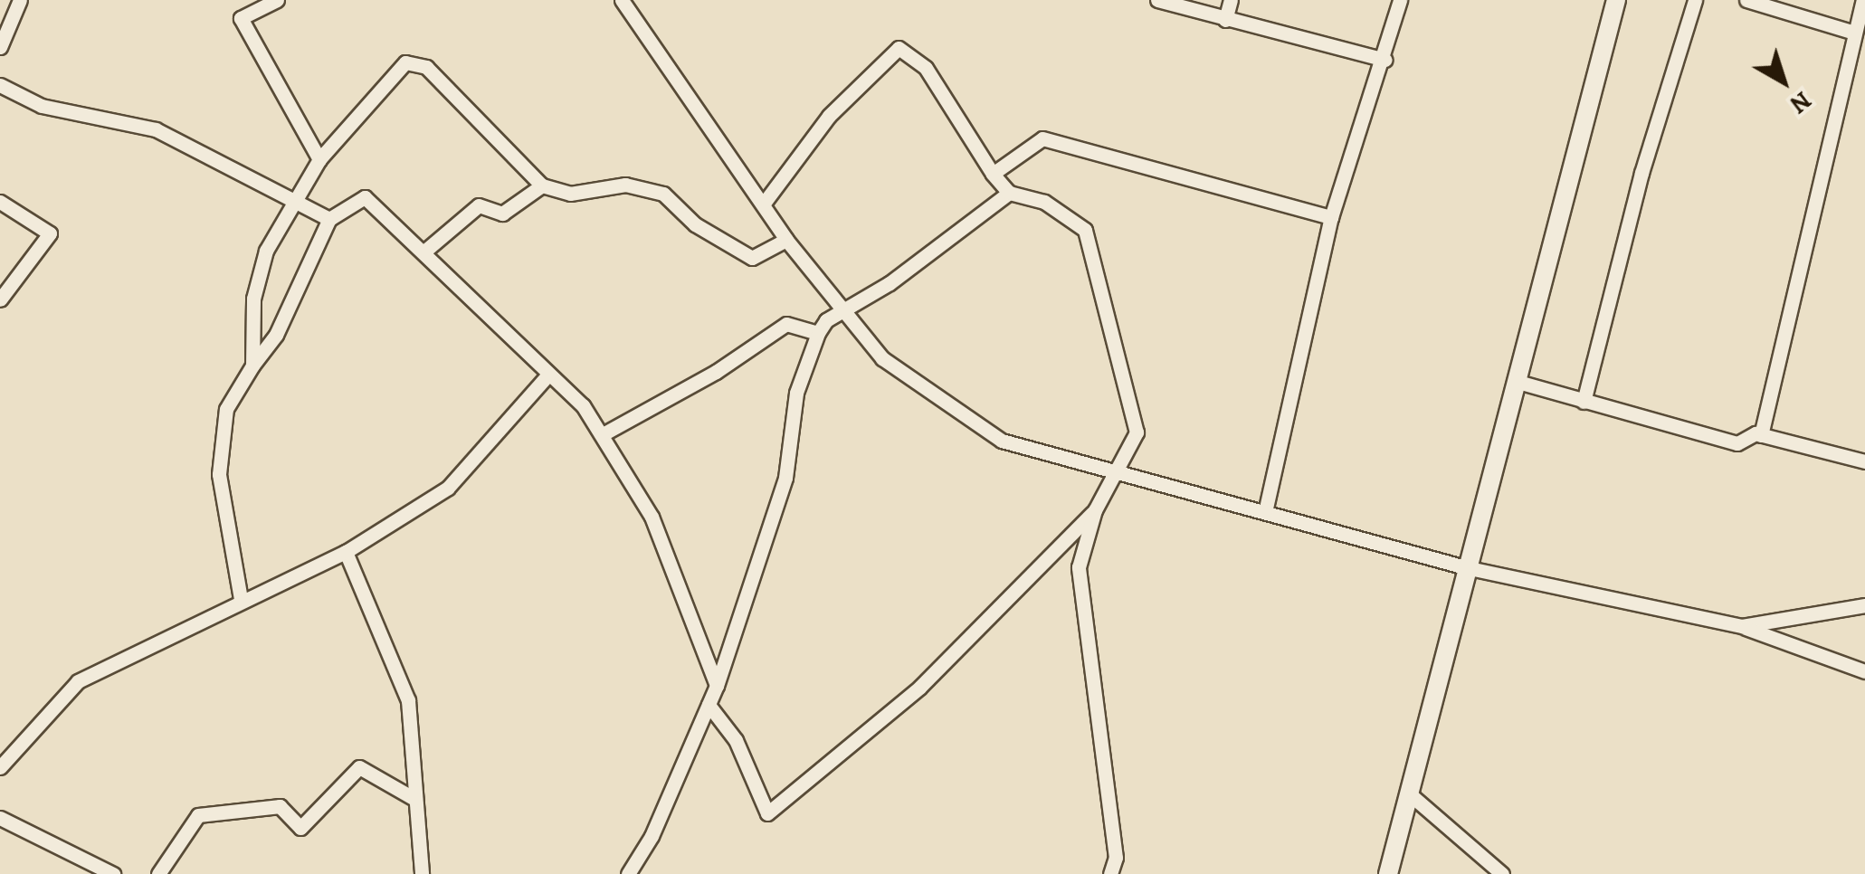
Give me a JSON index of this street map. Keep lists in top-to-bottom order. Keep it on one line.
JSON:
{"north":"bottom right"}
